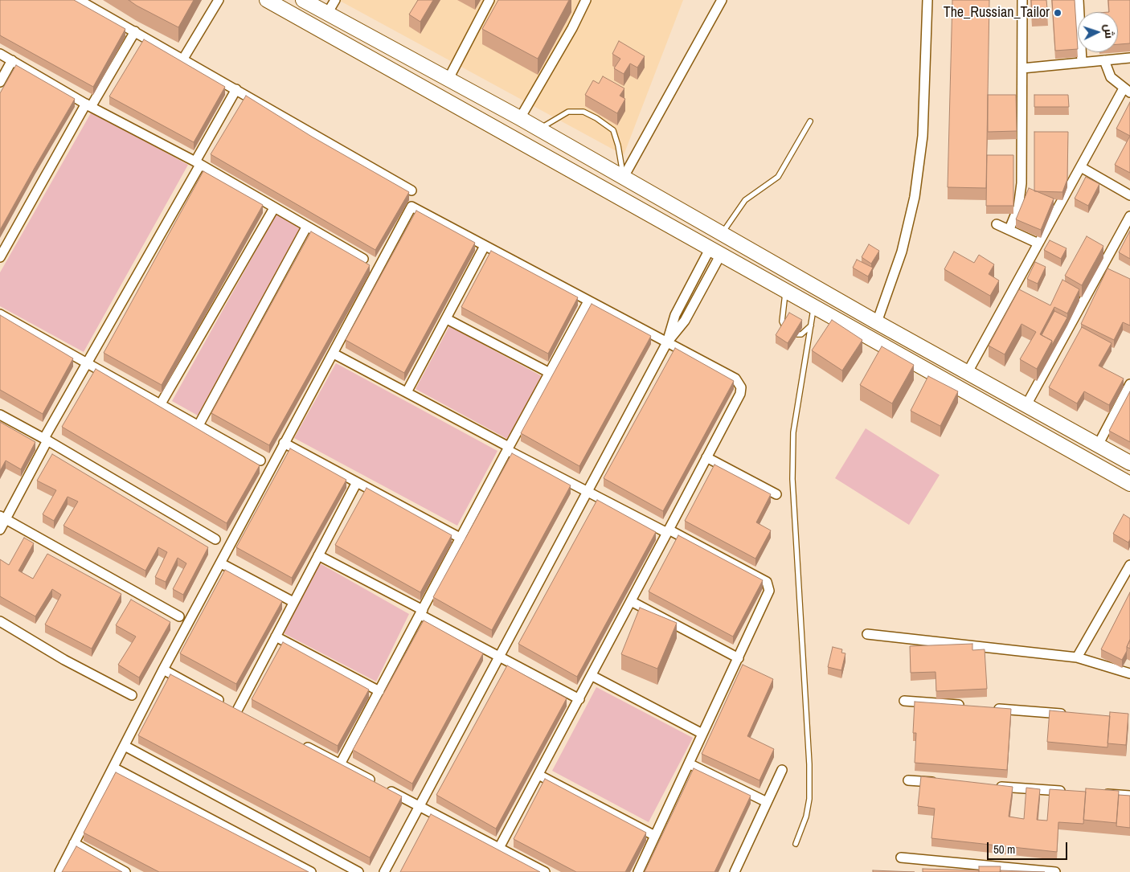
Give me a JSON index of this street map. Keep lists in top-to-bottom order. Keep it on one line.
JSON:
{"places":["The_Russian_Tailor"],"scale_bar":"50 m","north":"right"}
